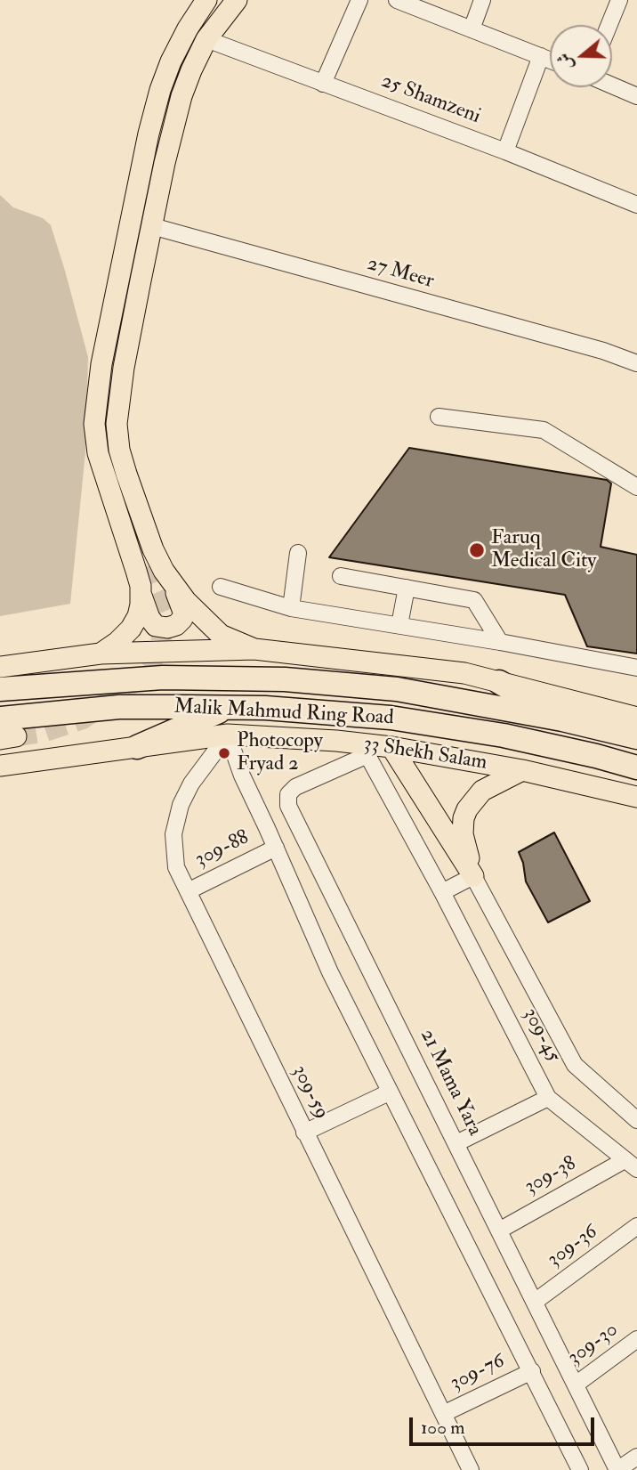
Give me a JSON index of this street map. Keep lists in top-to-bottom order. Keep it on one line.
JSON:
{"streets":{"highway":["Malik Mahmud Ring Road"],"main road":["33 Shekh Salam"],"street":["25 Shamzeni","27 Meer","309-88","309-45","21 Mama Yara","309-59","309-38","309-36","309-30","309-76"]},"crossings":[["33 Shekh Salam","309-45"],["33 Shekh Salam","21 Mama Yara"],["33 Shekh Salam","309-59"],["309-88","309-59"],["309-45","21 Mama Yara"],["309-45","309-38"],["21 Mama Yara","309-38"],["21 Mama Yara","309-36"],["21 Mama Yara","309-30"],["309-59","309-76"]],"places":["Faruq Medical City","Photocopy Fryad 2"],"scale_bar":"100 m","north":"left"}
